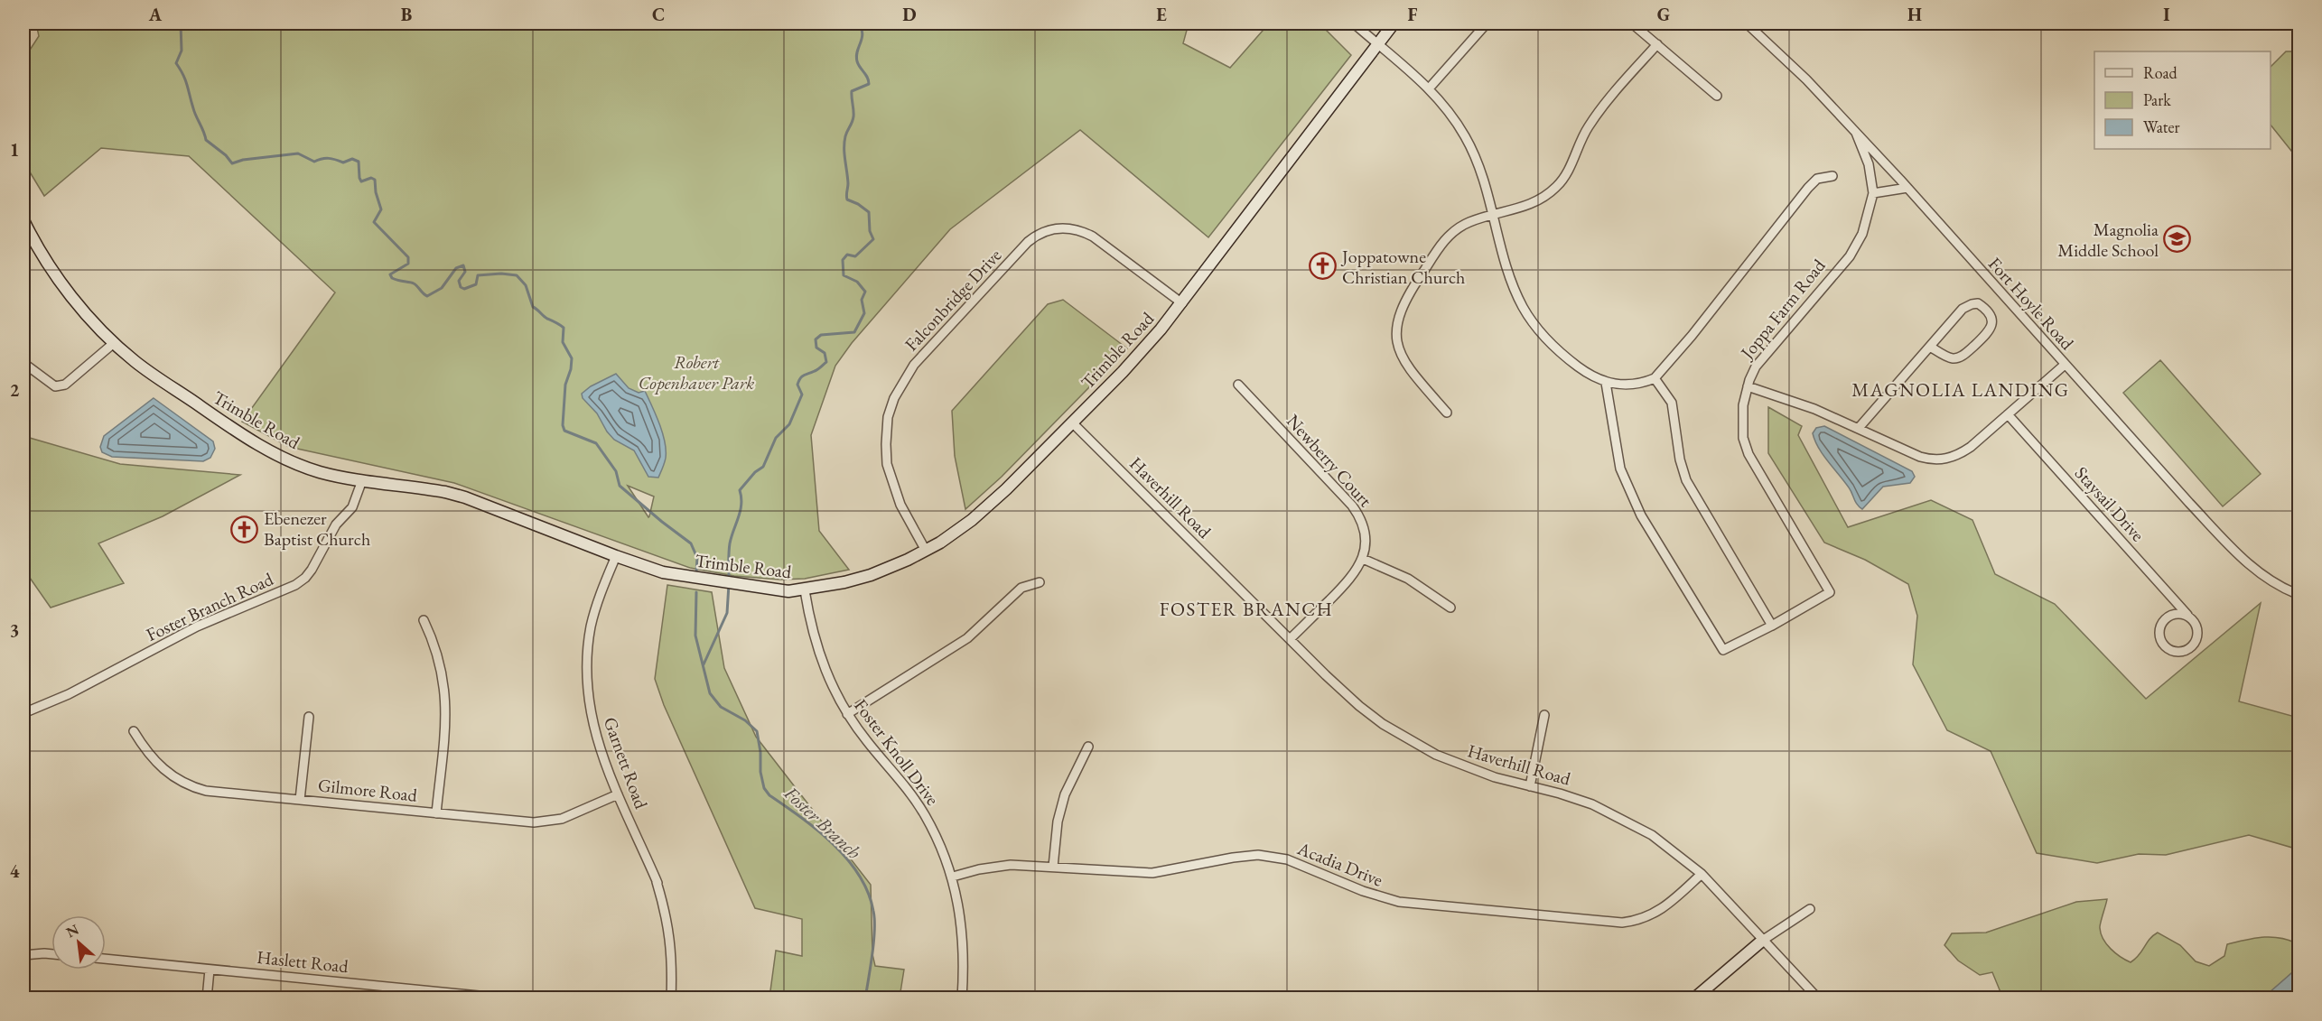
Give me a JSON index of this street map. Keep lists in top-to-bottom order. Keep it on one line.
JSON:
{"streets":{"street":["Falconbridge Drive","Fort Hoyle Road","Joppa Farm Road","Trimble Road","Newberry Court","Haverhill Road","Staysail Drive","Foster Branch Road","Foster Knoll Drive","Garnett Road","Gilmore Road","Acadia Drive","Haslett Road"]},"crossings":[["Falconbridge Drive","Trimble Road"],["Fort Hoyle Road","Joppa Farm Road"],["Trimble Road","Haverhill Road"],["Trimble Road","Foster Branch Road"],["Trimble Road","Foster Knoll Drive"],["Trimble Road","Garnett Road"],["Haverhill Road","Acadia Drive"],["Foster Knoll Drive","Acadia Drive"],["Garnett Road","Gilmore Road"]],"districts":["MAGNOLIA LANDING","FOSTER BRANCH"],"water":["Foster Branch"],"parks":["Robert Copenhaver Park"],"places":{"school or university":["Magnolia Middle School"],"church":["Joppatowne Christian Church","Ebenezer Baptist Church"]},"legend":["Road","Park","Water"],"north":"top left","grid":{"columns":["A","B","C","D","E","F","G","H","I"],"rows":["1","2","3","4"]}}
